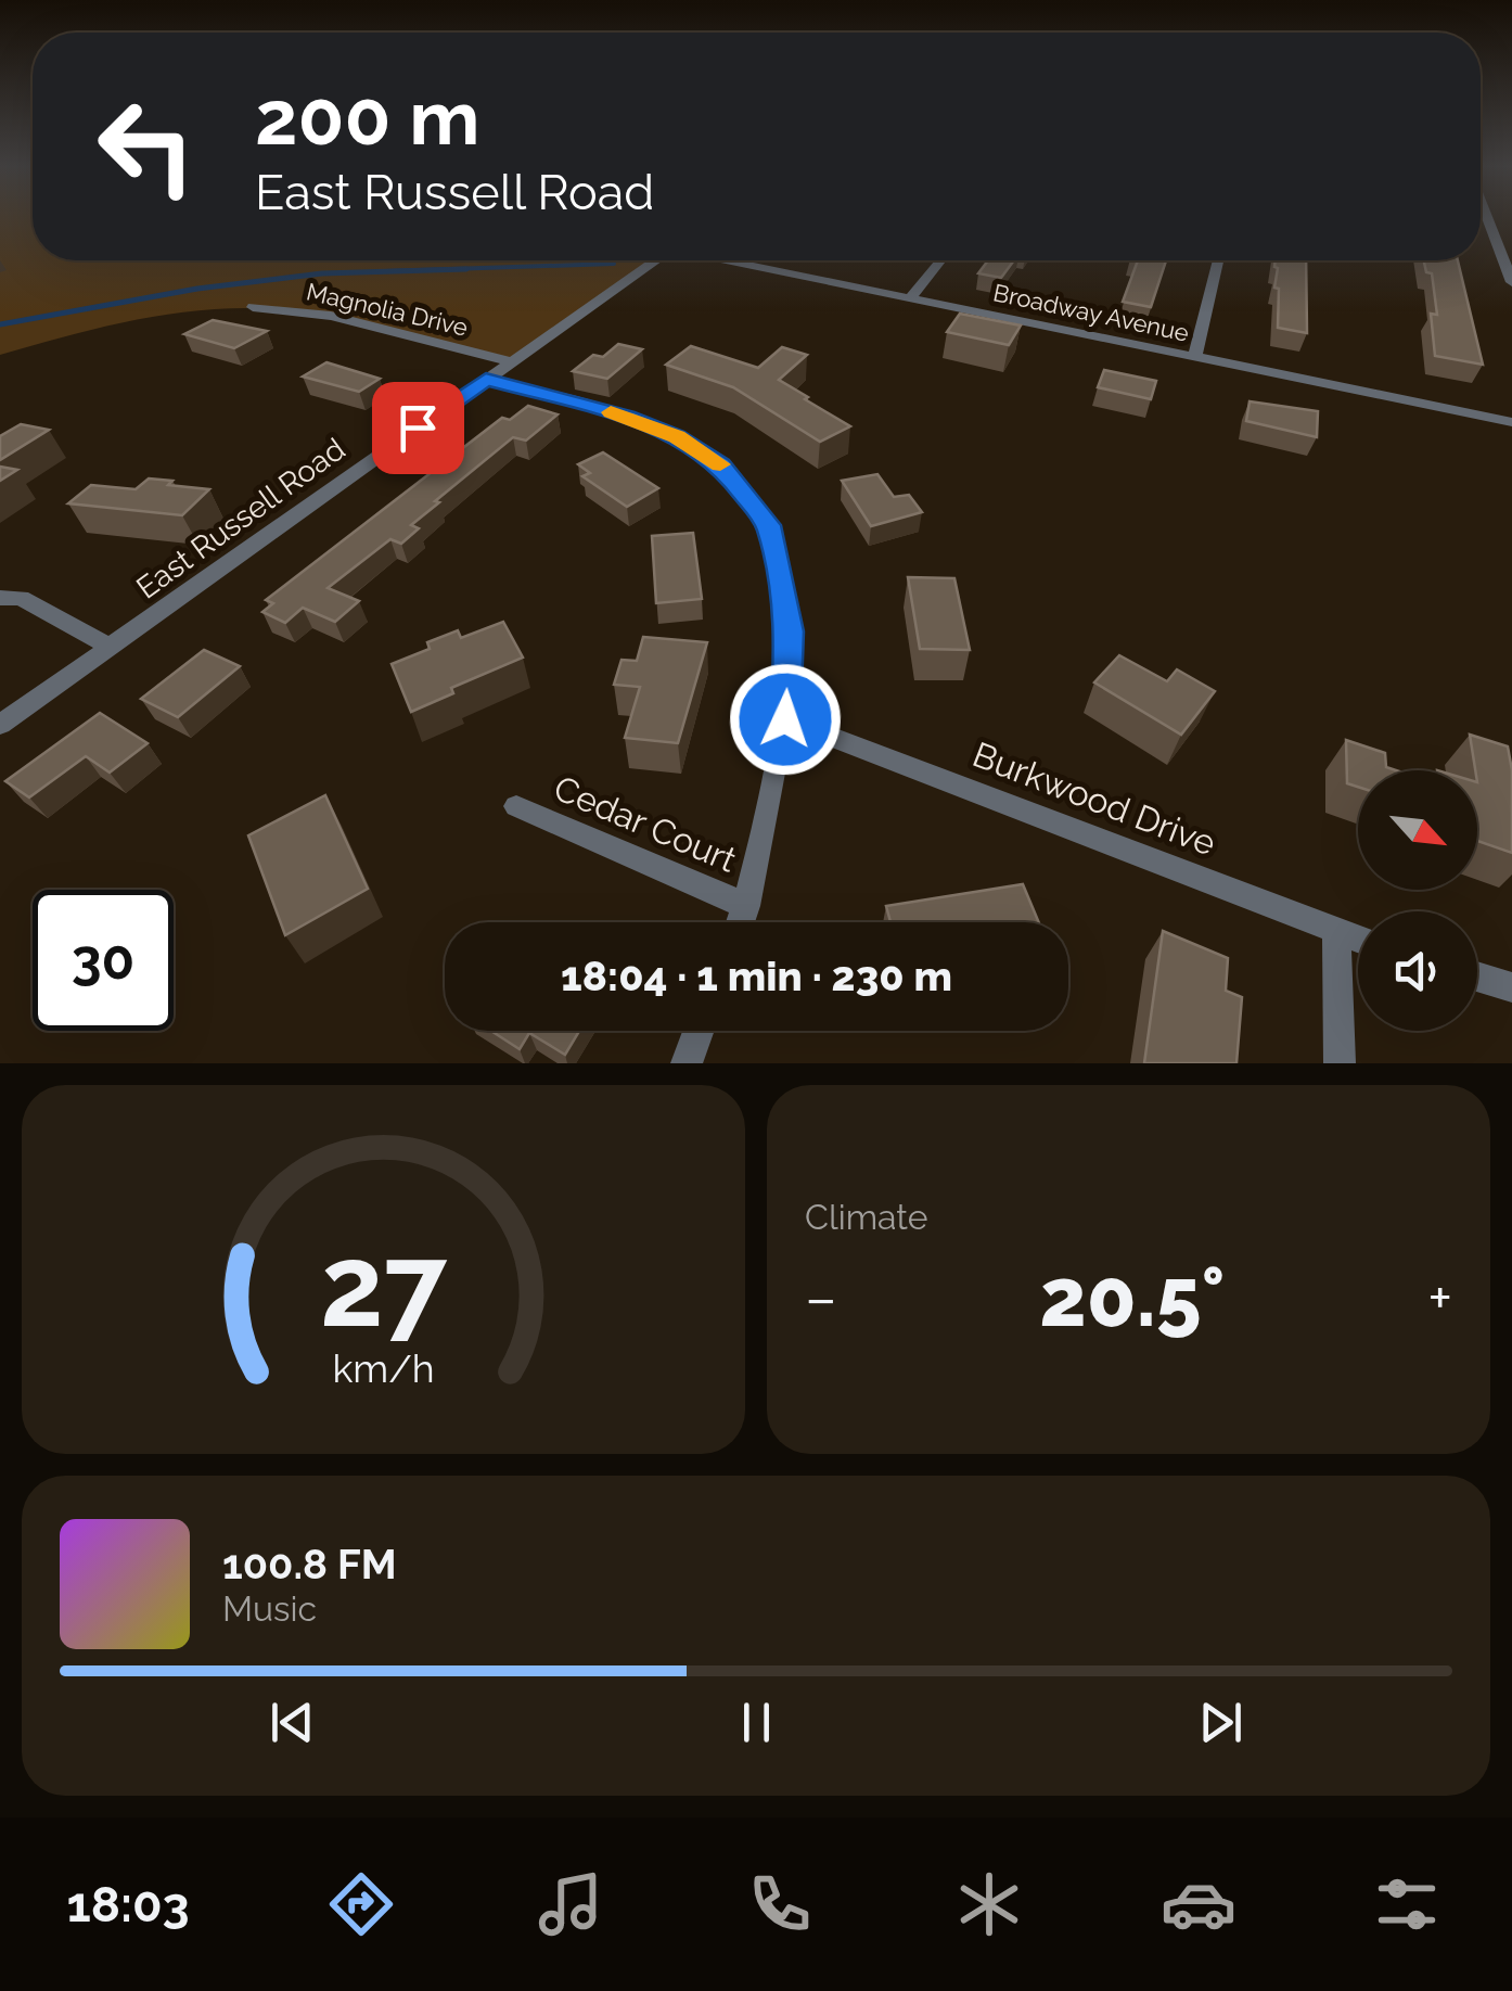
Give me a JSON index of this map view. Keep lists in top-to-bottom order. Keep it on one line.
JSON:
{"streets":{"street":["Magnolia Drive","Broadway Avenue","East Russell Road","Burkwood Drive","Cedar Court"]},"crossings":[["Magnolia Drive","East Russell Road"]],"north":"bottom right","page":{"turn":["200 m","East Russell Road"],"limit":"30","trip":"18:04 · 1 min · 230 m","tile":"Climate","heat":["−","20.5°","+"],"song":["100.8 FM","Music"],"tabs":"18:03","gauge":["27","km/h"]}}
